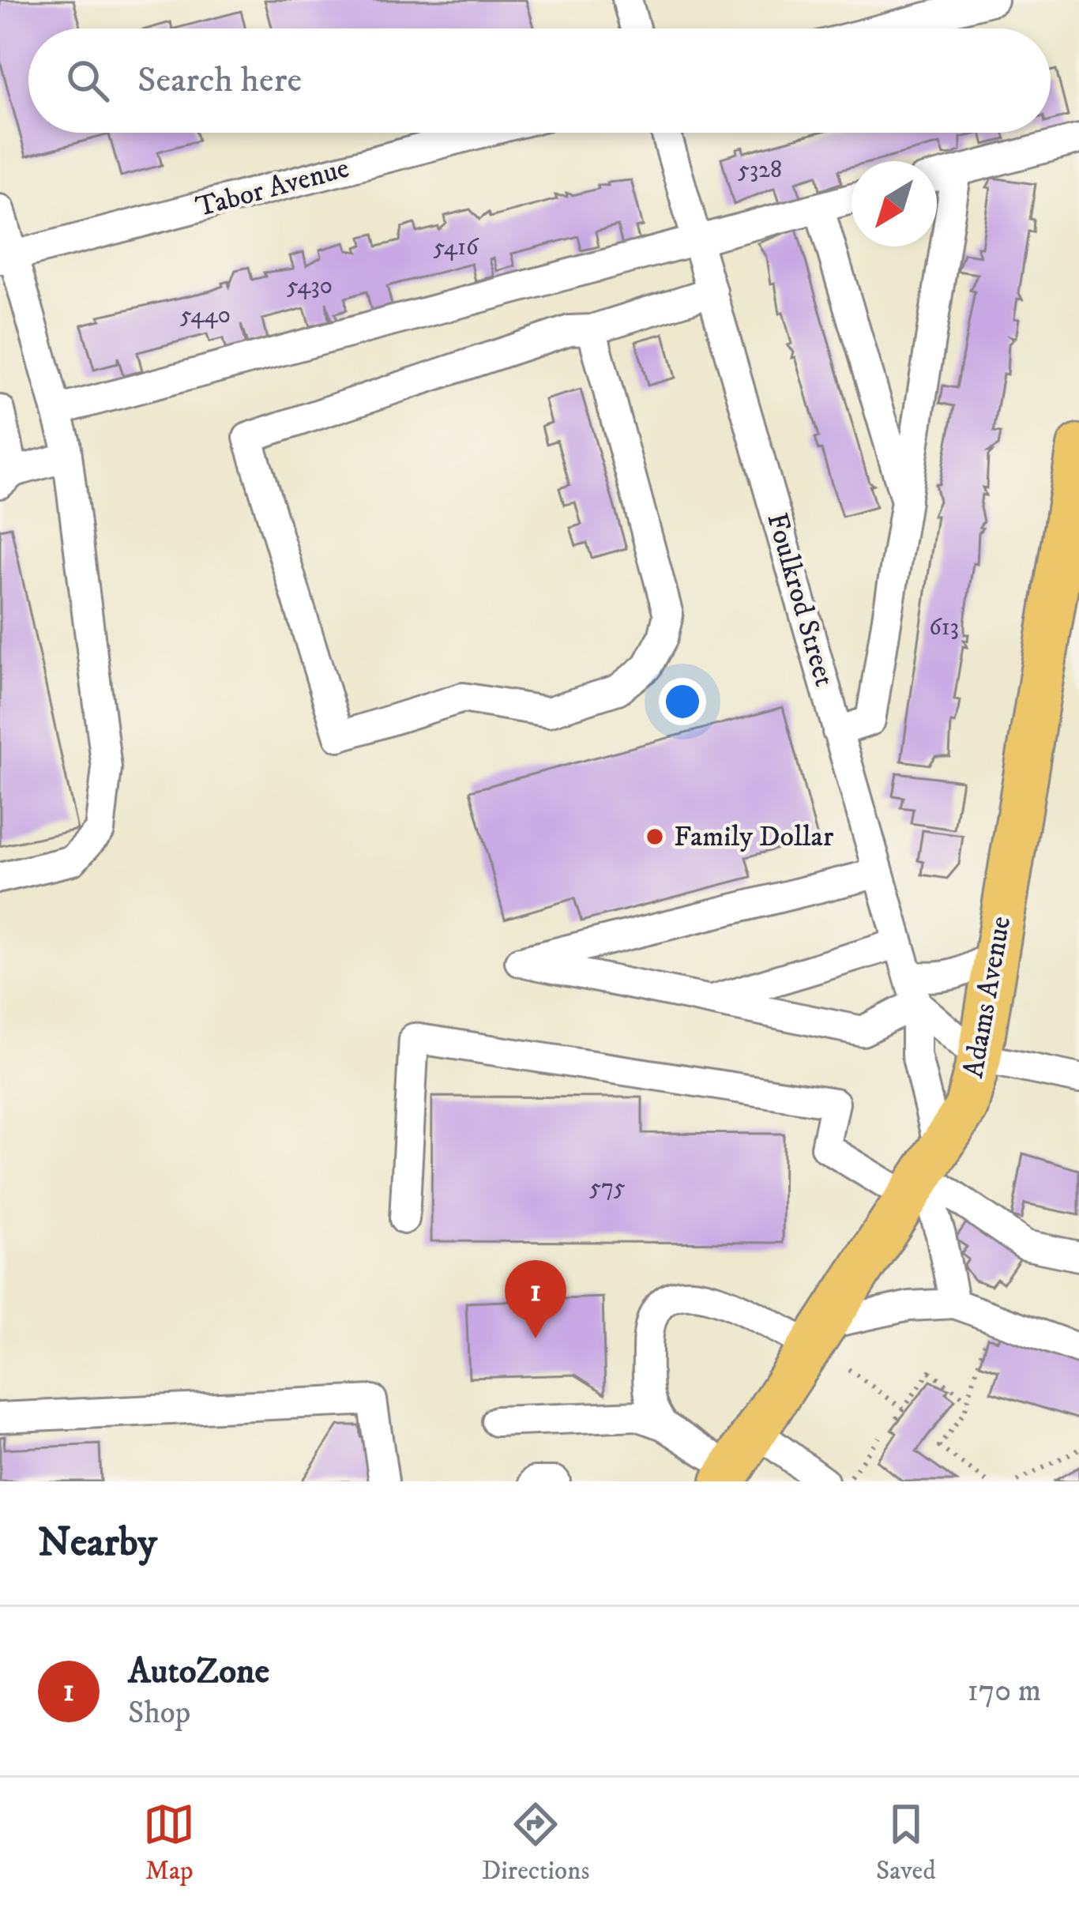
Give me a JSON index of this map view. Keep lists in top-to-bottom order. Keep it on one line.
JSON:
{"streets":{"highway":["Adams Avenue"],"street":["Tabor Avenue","Foulkrod Street"]},"crossings":[["Foulkrod Street","Adams Avenue"]],"places":["Family Dollar"],"house_numbers":["5328","5416","5430","5440","613","575"],"north":"bottom left","page":{"search":"Search here","pins":"1","heading":"Nearby","list":[{"mark":"1","name":"AutoZone","note":"Shop","value":"170 m"}],"nav":["Map","Directions","Saved"]}}
